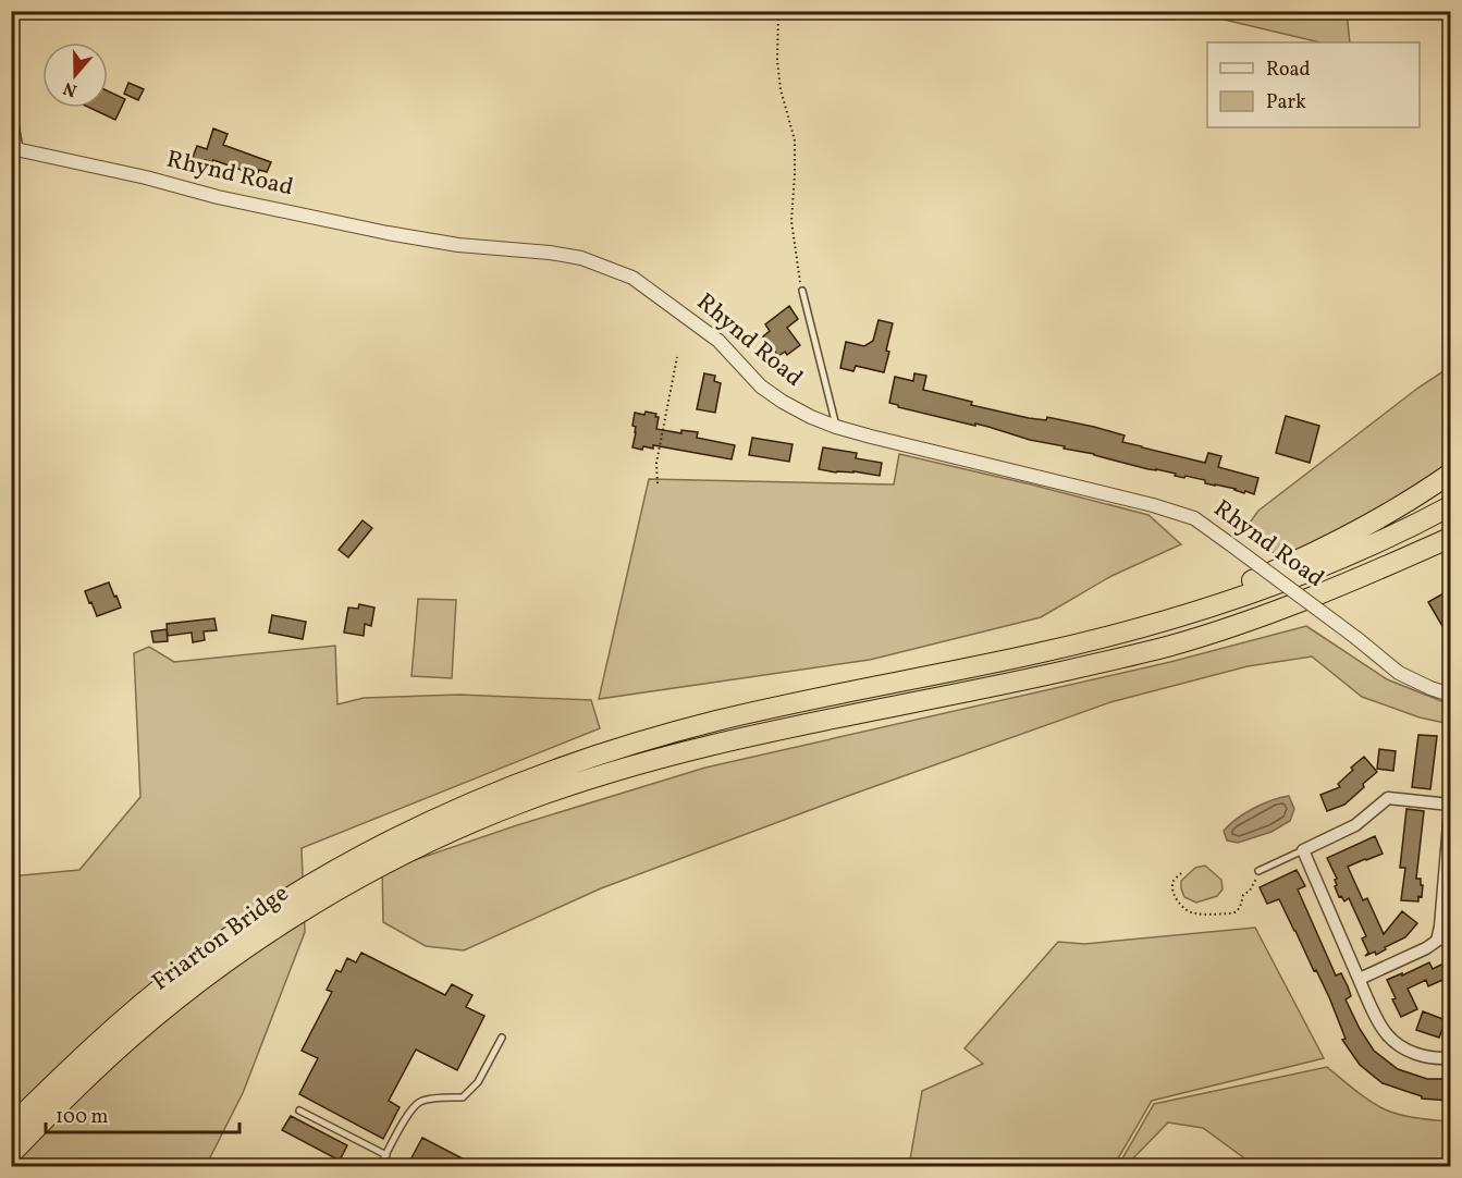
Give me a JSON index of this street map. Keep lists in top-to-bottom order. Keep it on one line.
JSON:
{"streets":{"highway":["Friarton Bridge"],"street":["Rhynd Road"]},"legend":["Road","Park"],"scale_bar":"100 m","north":"bottom"}
